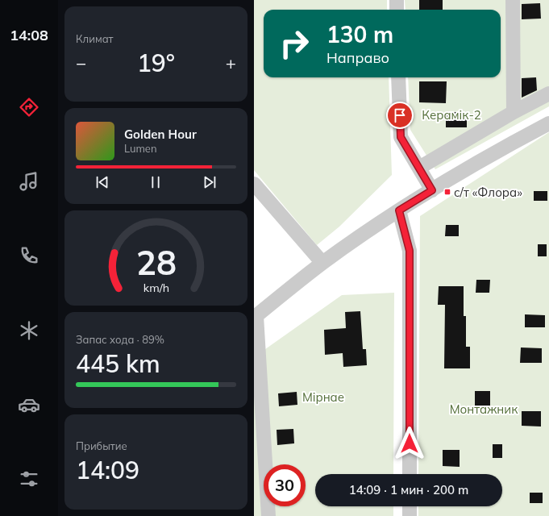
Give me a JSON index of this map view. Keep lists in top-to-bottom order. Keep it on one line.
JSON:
{"parks":["Керамік-2","Мірнае","Монтажник"],"places":{"transit":["с/т «Флора»"]},"page":{"tabs":"14:08","tile":["Климат",["Запас хода · 89%","445 km"],["Прибытие","14:09"]],"turn":["130 m","Направо"],"heat":["−","19°","+"],"song":["Golden Hour","Lumen"],"limit":"30","trip":"14:09 · 1 мин · 200 m","gauge":["28","km/h"]}}
